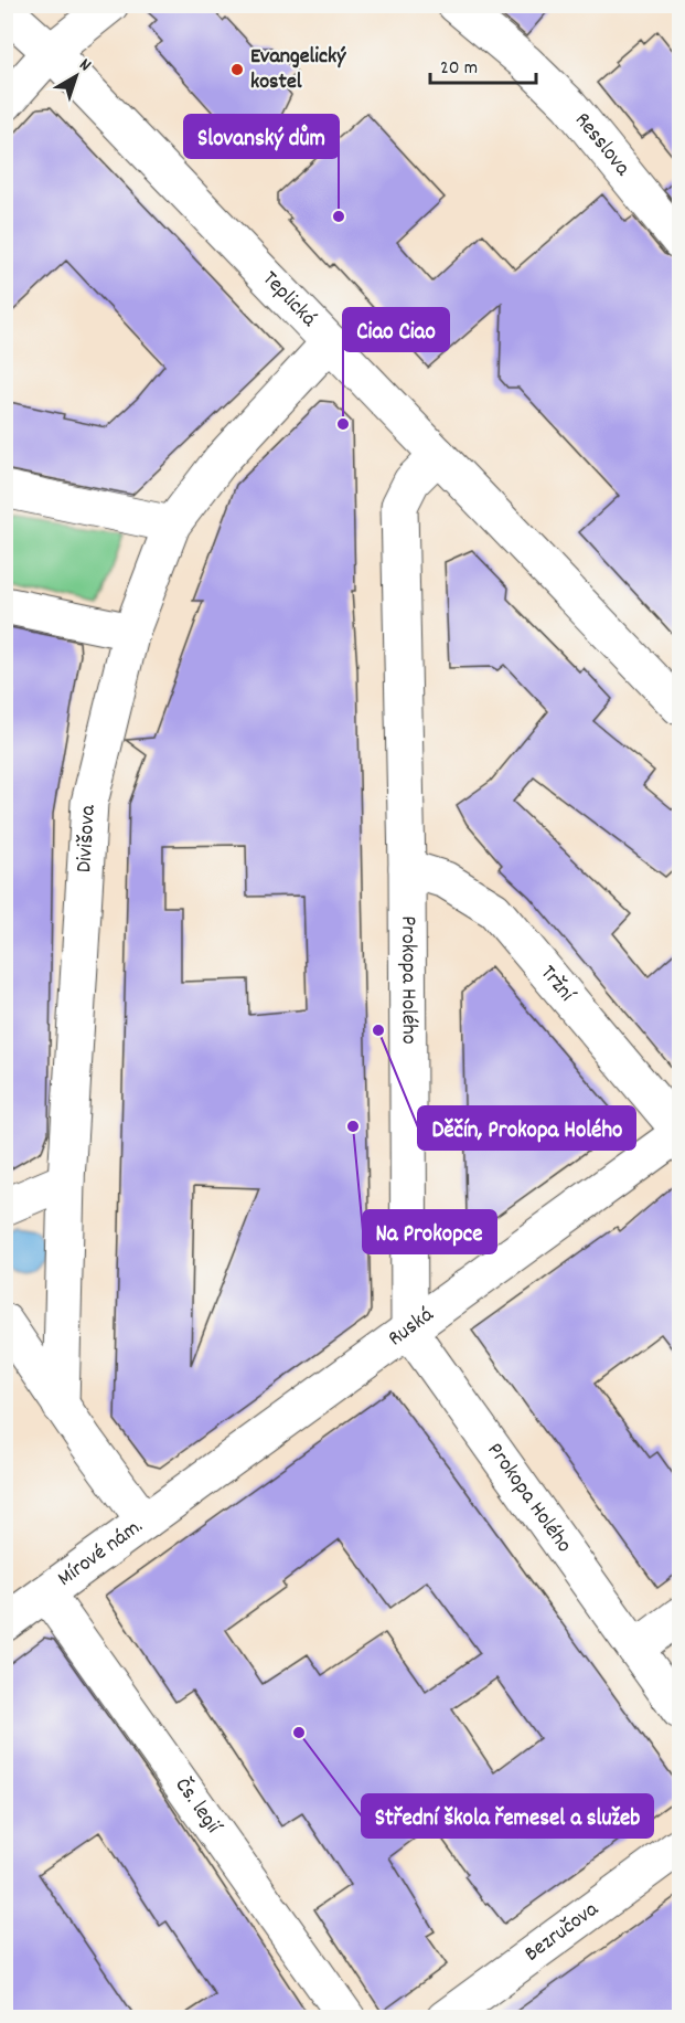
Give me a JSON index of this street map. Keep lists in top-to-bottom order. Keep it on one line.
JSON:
{"streets":{"street":["Resslova","Teplická","Divišova","Prokopa Holého","Tržní","Ruská","Mírové nám.","Čs. legií","Bezručova"]},"crossings":[["Teplická","Divišova"],["Teplická","Prokopa Holého"],["Divišova","Mírové nám."],["Prokopa Holého","Tržní"],["Prokopa Holého","Ruská"],["Tržní","Ruská"],["Ruská","Mírové nám."],["Mírové nám.","Čs. legií"]],"places":["Evangelický kostel","Slovanský dům","Ciao Ciao","Děčín, Prokopa Holého","Na Prokopce","Střední škola řemesel a služeb"],"scale_bar":"20 m","north":"top right"}
